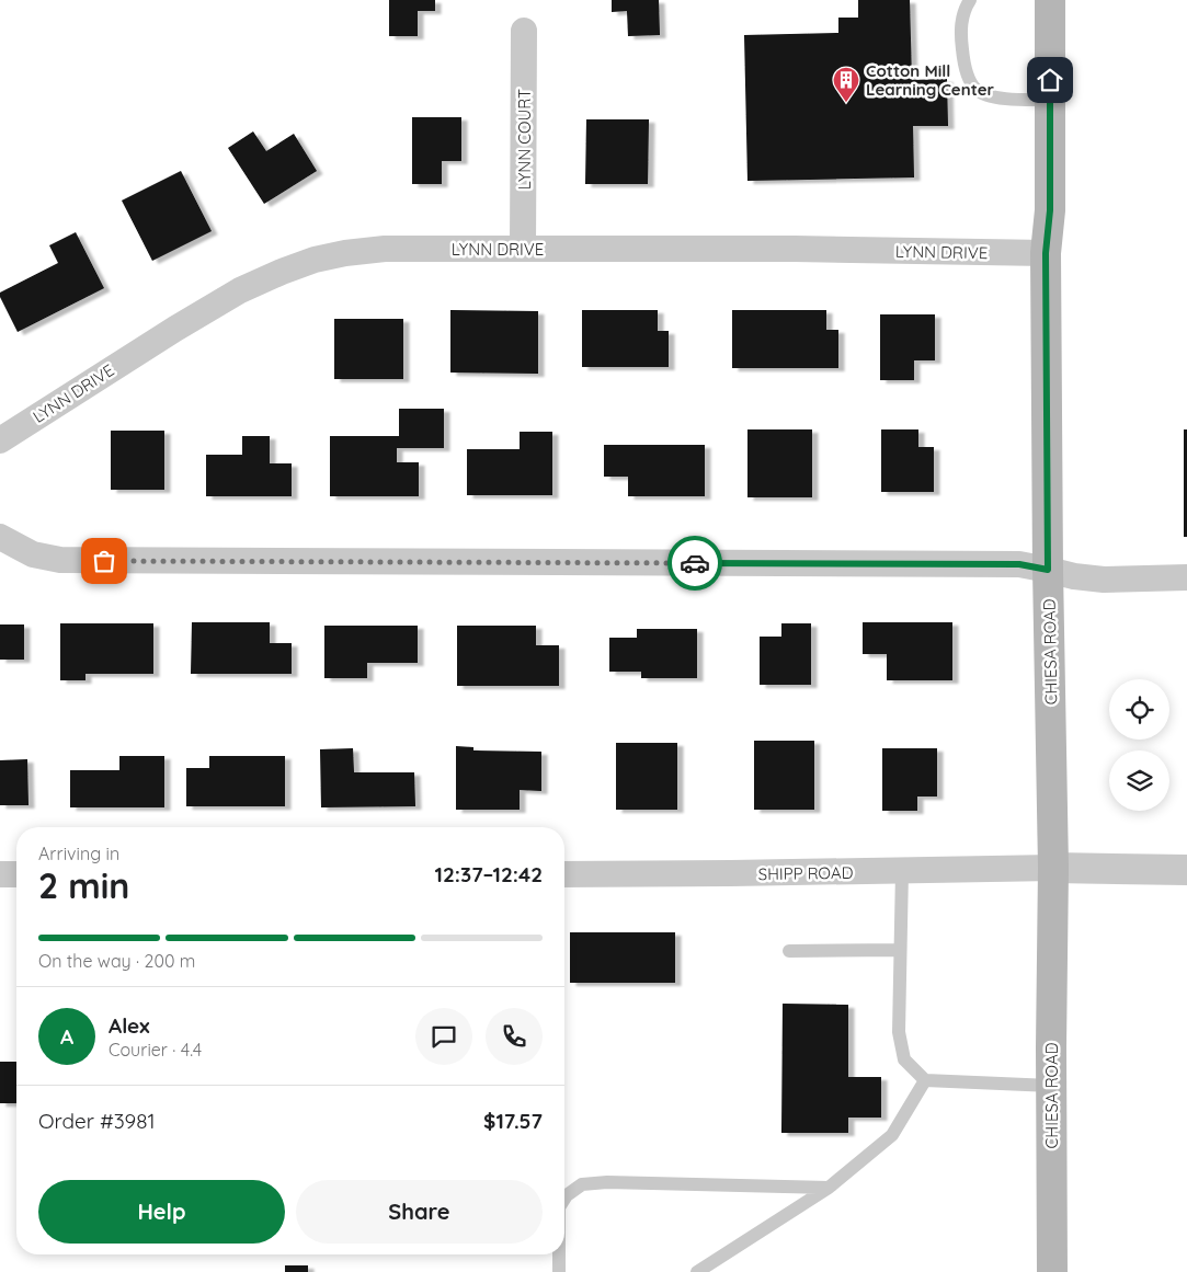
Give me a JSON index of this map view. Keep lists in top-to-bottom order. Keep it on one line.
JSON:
{"streets":{"main road":["CHIESA ROAD"],"street":["LYNN COURT","LYNN DRIVE","SHIPP ROAD"]},"crossings":[["LYNN COURT","LYNN DRIVE"],["LYNN DRIVE","CHIESA ROAD"],["CHIESA ROAD","SHIPP ROAD"]],"places":{"building":["Cotton Mill Learning Center"]},"page":{"heading":["2 min","Arriving in","12:37–12:42"],"panel":["Alex","Courier · 4.4","Order #3981","$17.57"],"bar":"On the way · 200 m","round":"A","buttons":["Help","Share"]}}
